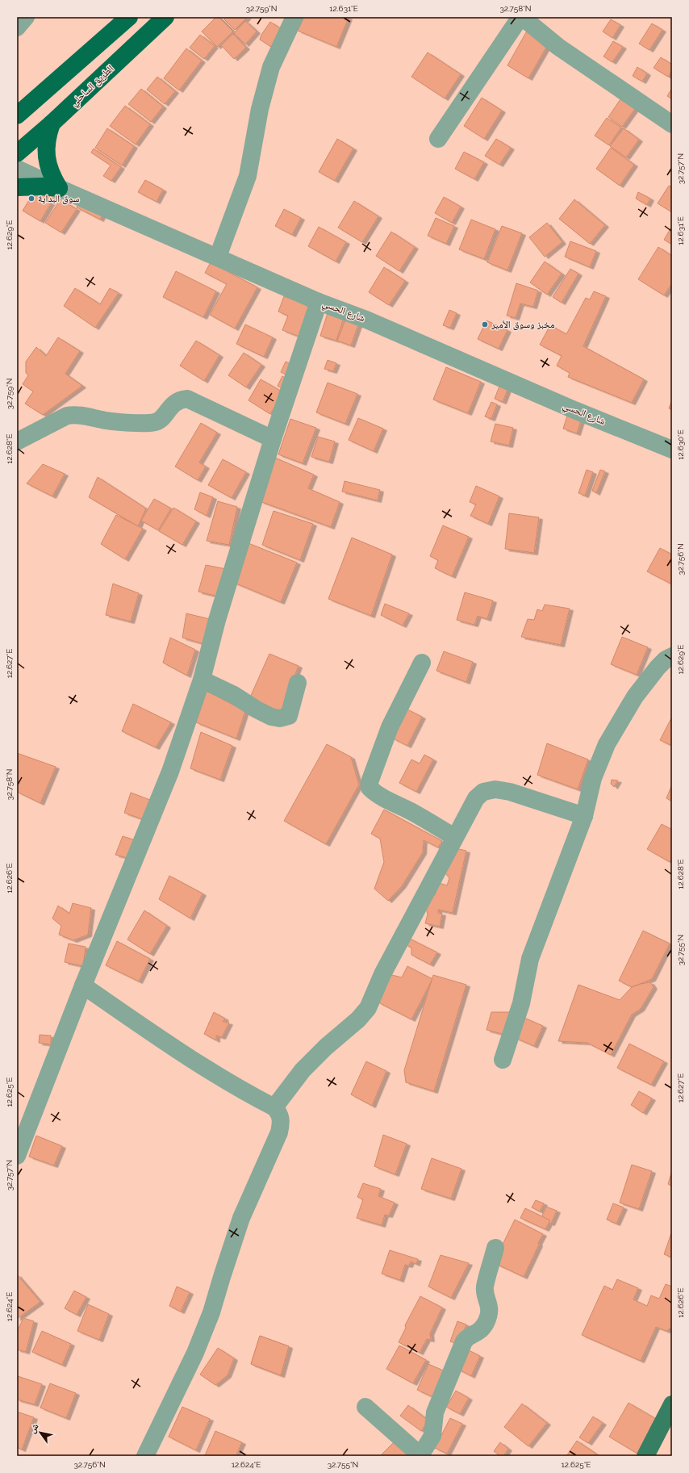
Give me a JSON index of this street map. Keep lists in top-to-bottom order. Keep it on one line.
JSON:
{"streets":{"highway":["الطريق الساحلي"],"street":["شارع الحسي"]},"places":["سوق البداية","مخبز وسوق الأمير"],"north":"top left","coordinates":["32.759°N","12.631°E","32.758°N","32.757°N","12.629°E","12.630°E","12.628°E","32.756°N","12.627°E","12.626°E","32.755°N","12.625°E","12.624°E"]}
